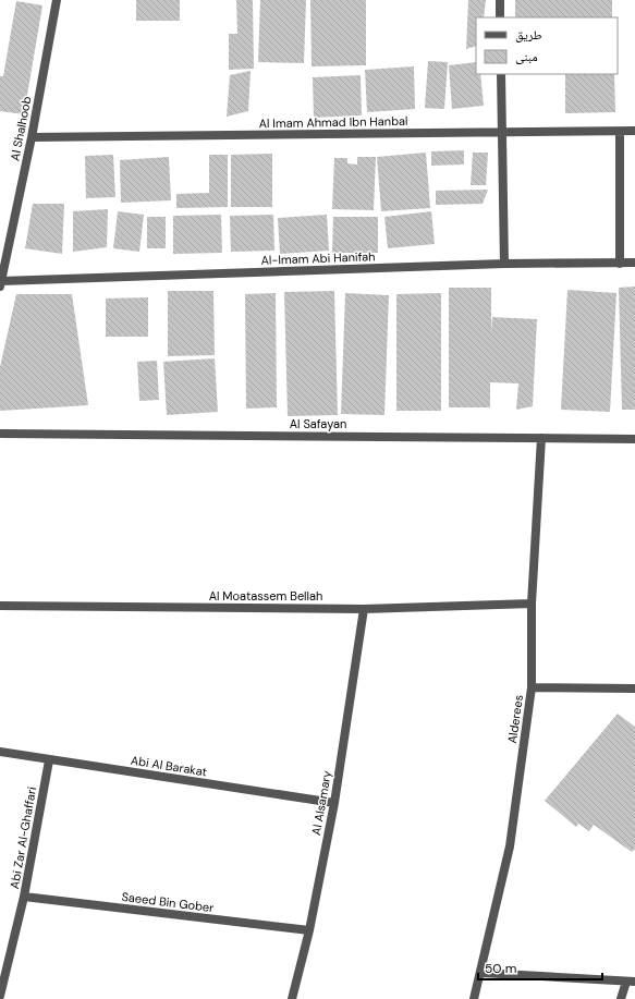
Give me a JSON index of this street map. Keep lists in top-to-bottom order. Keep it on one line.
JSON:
{"streets":{"street":["Al Imam Ahmad Ibn Hanbal","Al Shalhoob","Al-Imam Abi Hanifah","Al Safayan","Al Moatassem Bellah","Alderees","Abi Al Barakat","Al Alsamary","Abi Zar Al-Ghaffari","Saeed Bin Gober"]},"crossings":[["Al Imam Ahmad Ibn Hanbal","Al Shalhoob"],["Al Shalhoob","Al-Imam Abi Hanifah"],["Al Safayan","Alderees"],["Al Moatassem Bellah","Alderees"],["Al Moatassem Bellah","Al Alsamary"],["Abi Al Barakat","Al Alsamary"],["Abi Al Barakat","Abi Zar Al-Ghaffari"],["Al Alsamary","Saeed Bin Gober"],["Abi Zar Al-Ghaffari","Saeed Bin Gober"]],"legend":["طريق","مبنى"],"scale_bar":"50 m"}
